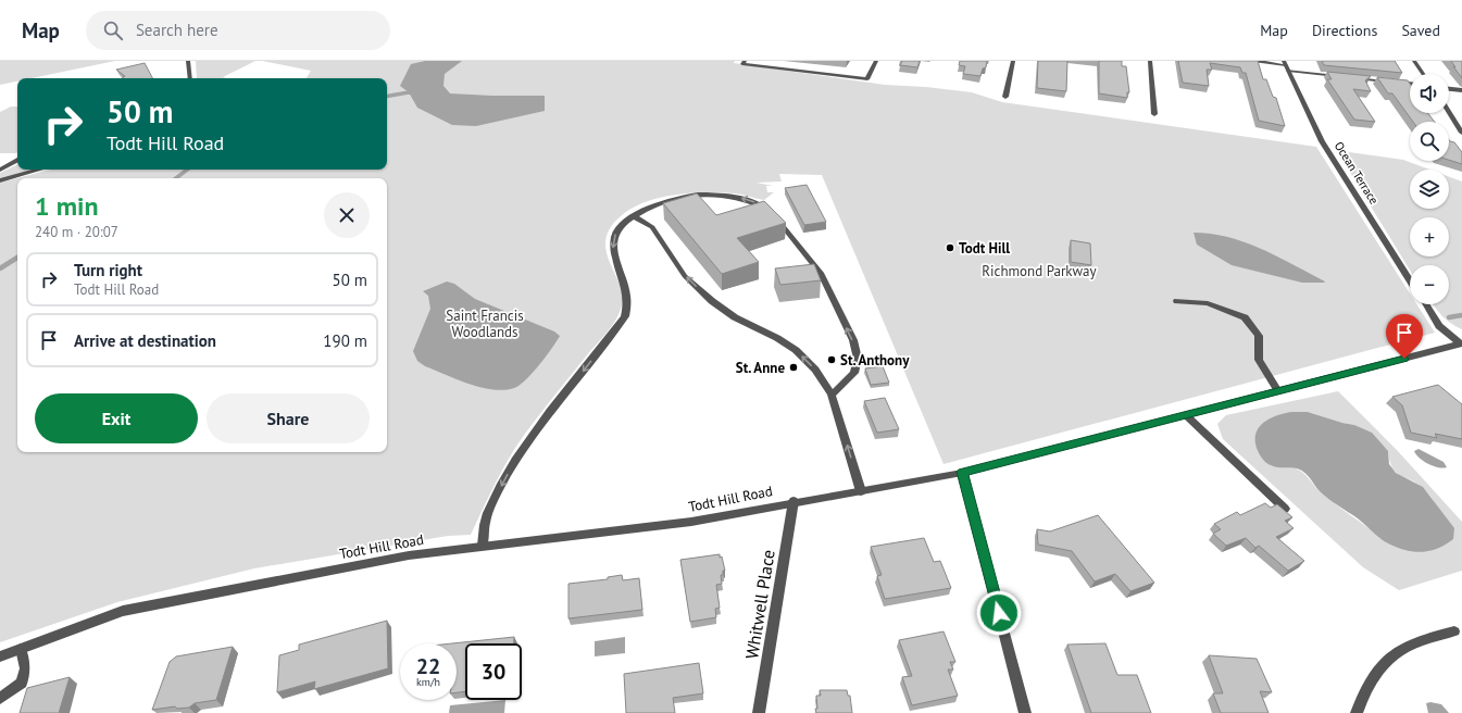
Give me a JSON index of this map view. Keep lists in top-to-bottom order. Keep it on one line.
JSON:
{"streets":{"street":["Ocean Terrace","Todt Hill Road","Whitwell Place"]},"crossings":[["Todt Hill Road","Whitwell Place"]],"parks":["Richmond Parkway","Saint Francis Woodlands"],"places":["Todt Hill","St. Anthony","St. Anne"],"page":{"header":"Map","search":"Search here","nav":["Map","Directions","Saved"],"map_buttons":["+","−"],"turn":["50 m","Todt Hill Road"],"heading":["1 min","240 m · 20:07"],"list":[{"name":"Turn right","note":"Todt Hill Road","value":"50 m"},{"name":"Arrive at destination","value":"190 m"}],"buttons":["Exit","Share"],"speed":"22 km/h","limit":"30"}}
